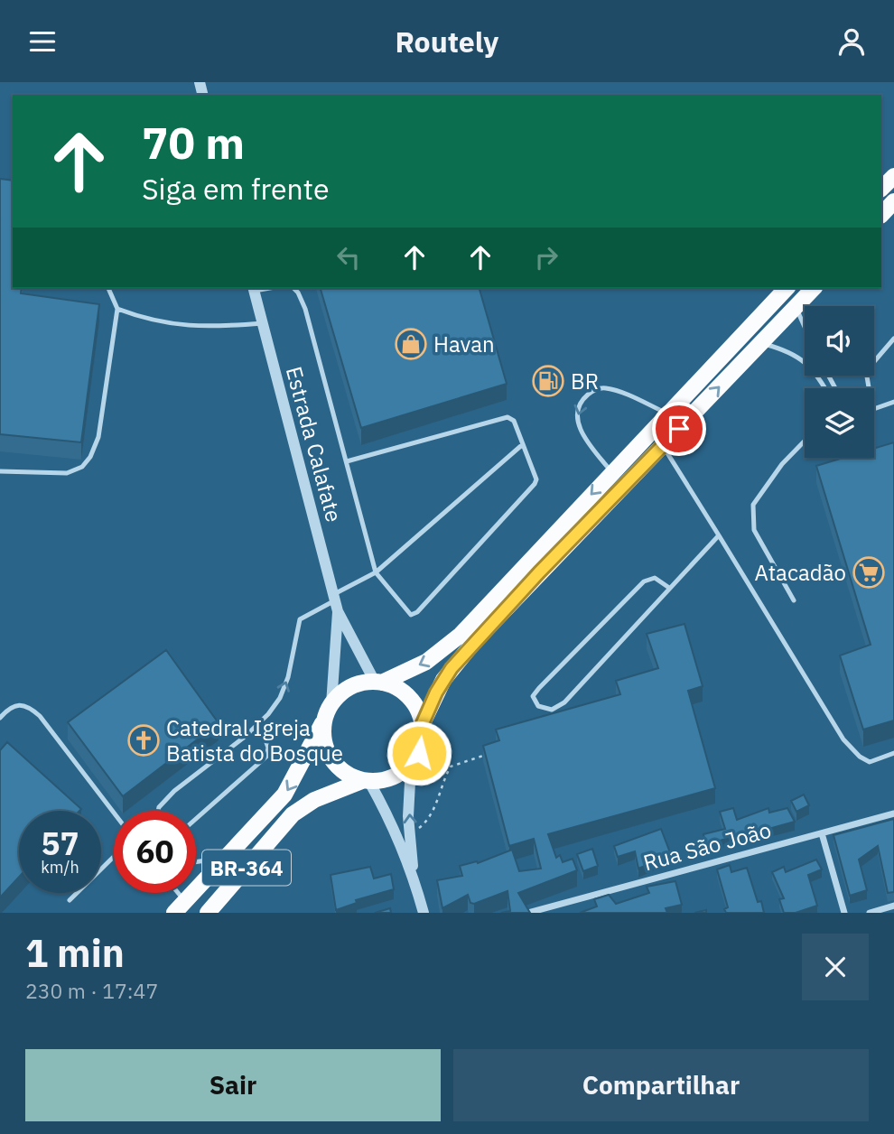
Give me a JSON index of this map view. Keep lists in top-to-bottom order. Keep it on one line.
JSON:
{"streets":{"main road":["BR-364"],"street":["Estrada Calafate","Rua São João"]},"crossings":[["Estrada Calafate","BR-364"]],"places":{"shop":["Havan"],"fuel station":["BR"],"supermarket":["Atacadão"],"church":["Catedral Igreja Batista do Bosque"]},"page":{"header":"Routely","turn":["70 m","Siga em frente"],"speed":"57 km/h","limit":"60","heading":["1 min","230 m · 17:47"],"buttons":["Sair","Compartilhar"]}}
